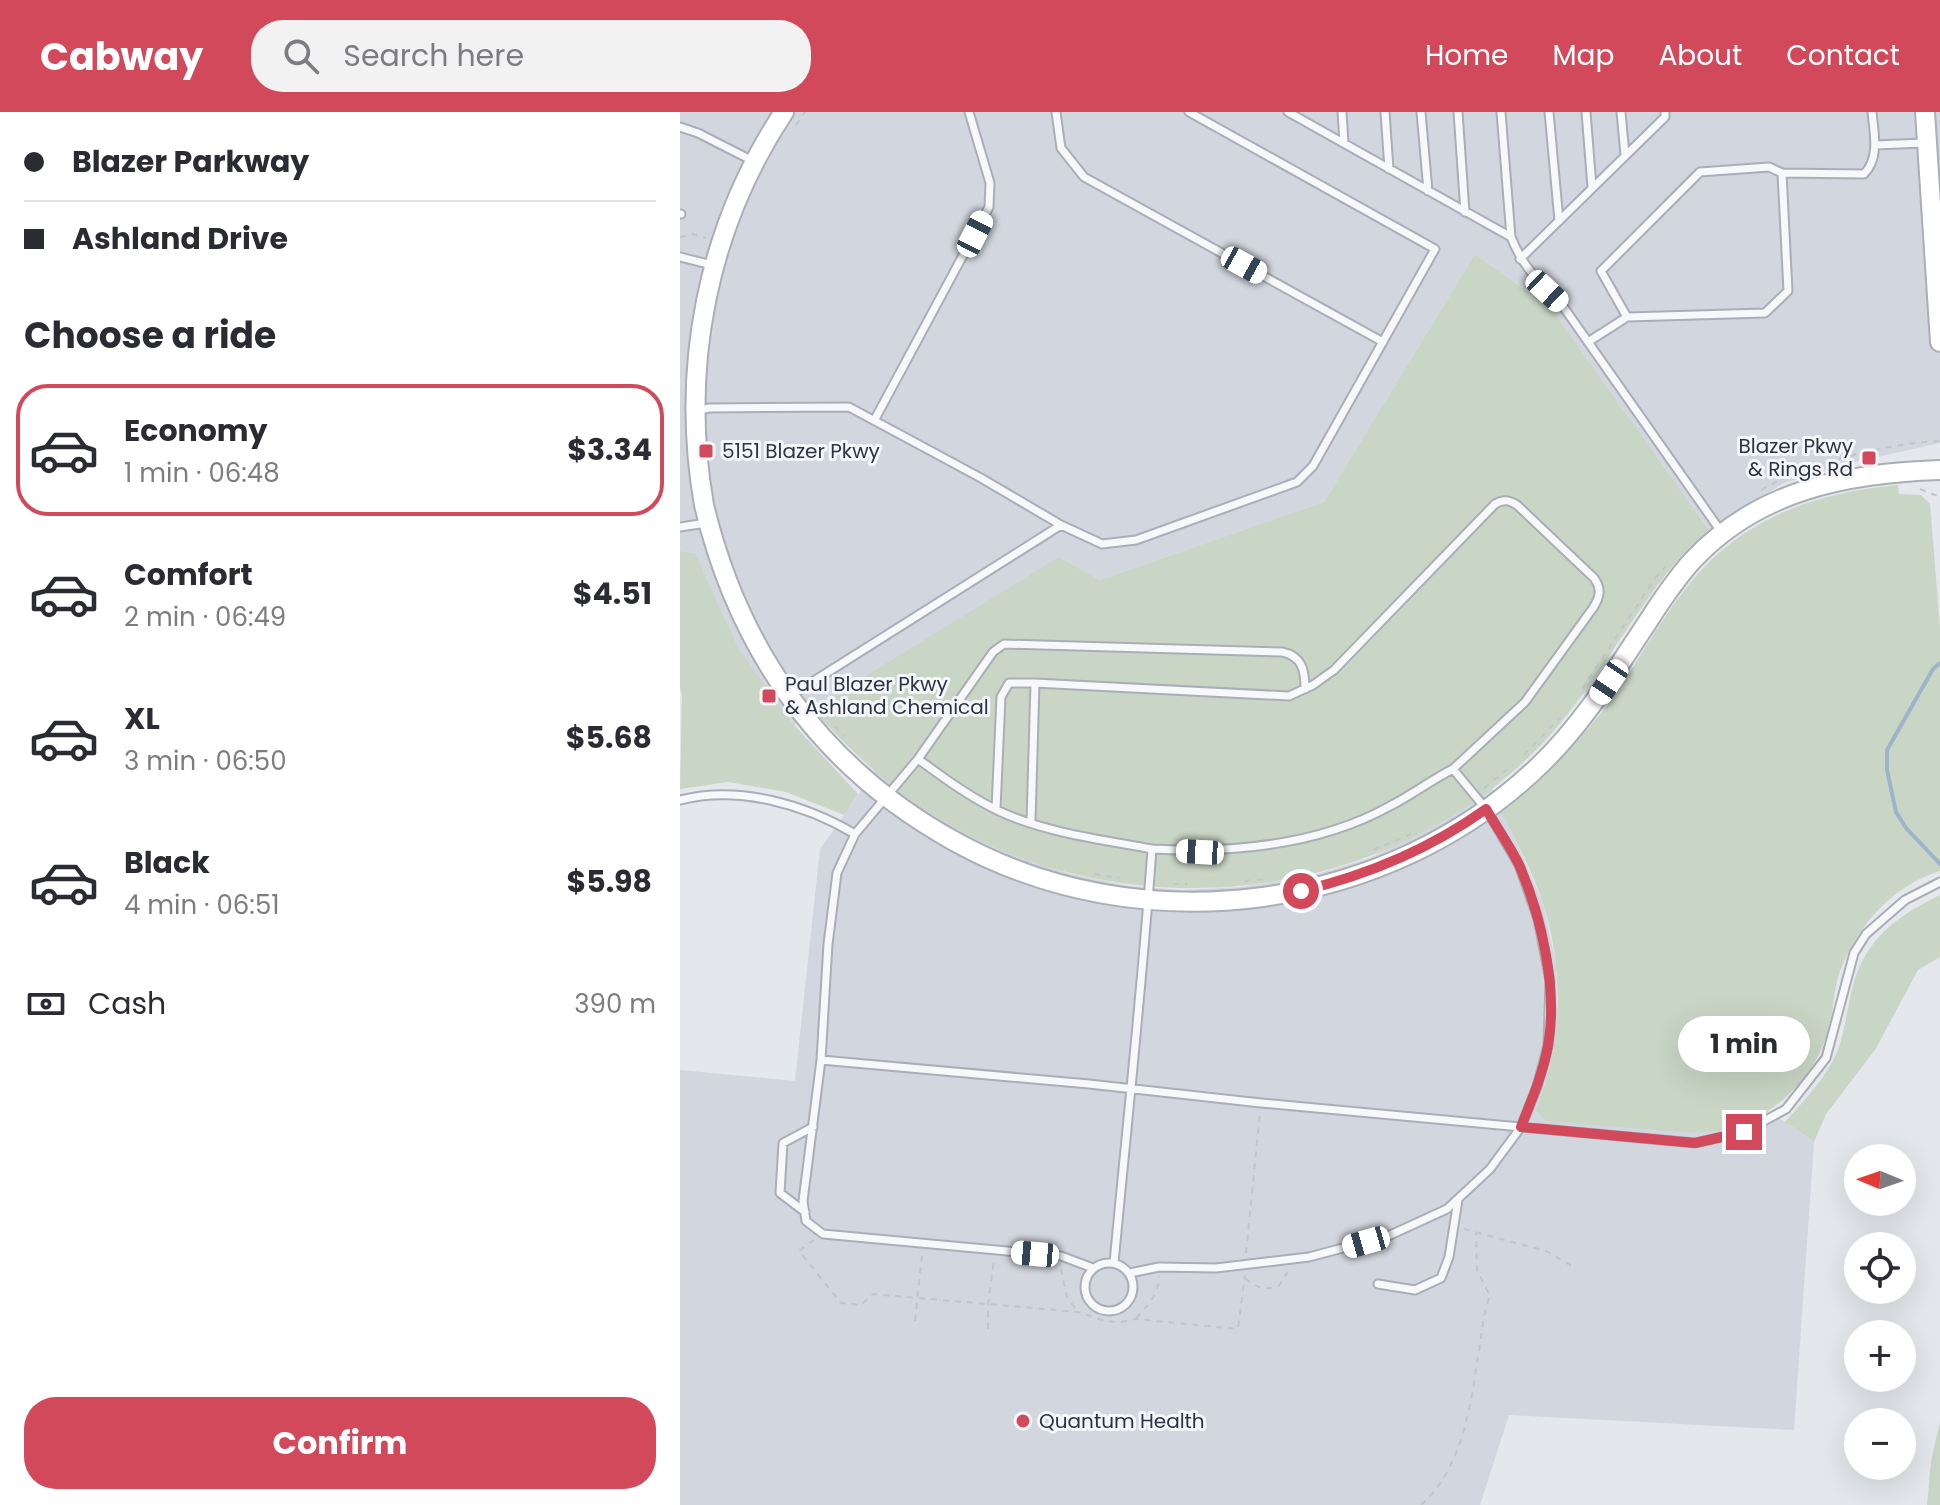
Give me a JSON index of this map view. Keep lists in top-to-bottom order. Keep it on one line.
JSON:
{"places":{"transit":["5151 Blazer Pkwy","Blazer Pkwy & Rings Rd","Paul Blazer Pkwy & Ashland Chemical"],"other":["Quantum Health"]},"north":"left","page":{"header":"Cabway","search":"Search here","nav":["Home","Map","About","Contact"],"banner":["Blazer Parkway","Ashland Drive"],"heading":"Choose a ride","list":[{"name":"Economy","note":"1 min · 06:48","value":"$3.34"},{"name":"Comfort","note":"2 min · 06:49","value":"$4.51"},{"name":"XL","note":"3 min · 06:50","value":"$5.68"},{"name":"Black","note":"4 min · 06:51","value":"$5.98"}],"pay":["Cash","390 m"],"bubble":"1 min","map_buttons":["+","−"],"buttons":"Confirm"}}
